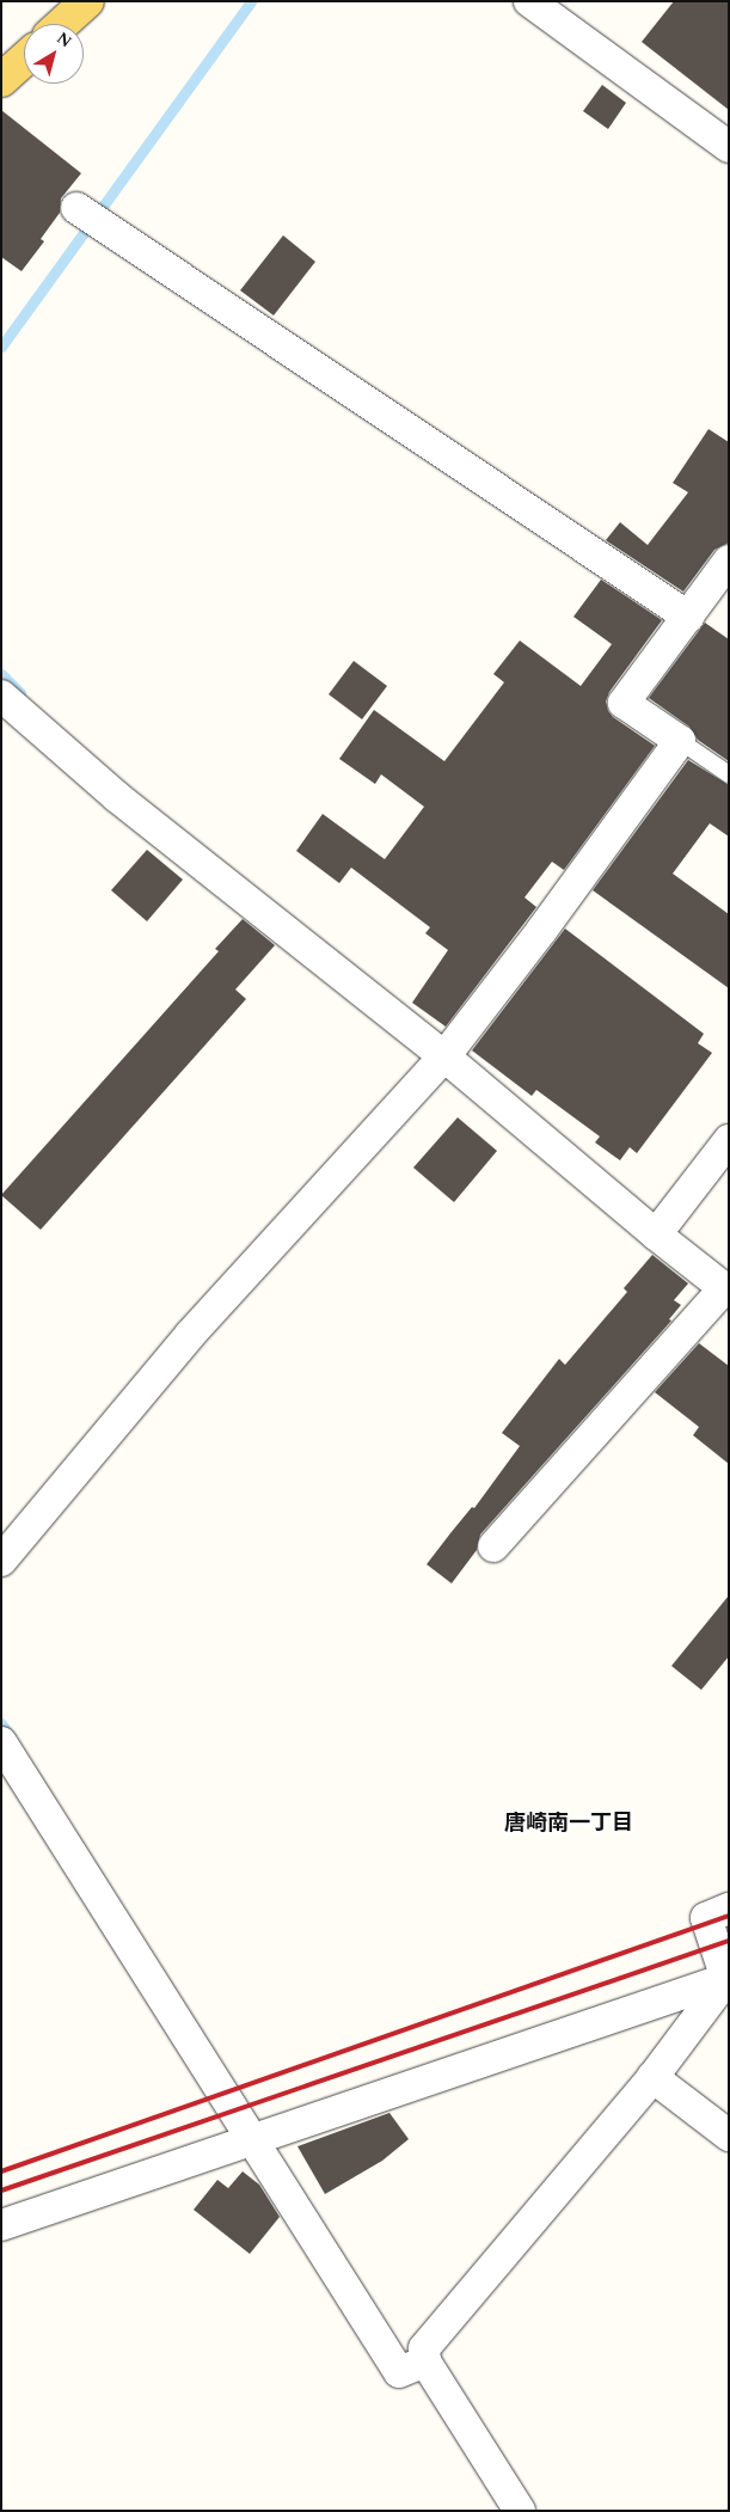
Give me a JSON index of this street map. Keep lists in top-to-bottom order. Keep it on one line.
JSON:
{"districts":["唐崎南一丁目"],"north":"top right"}
